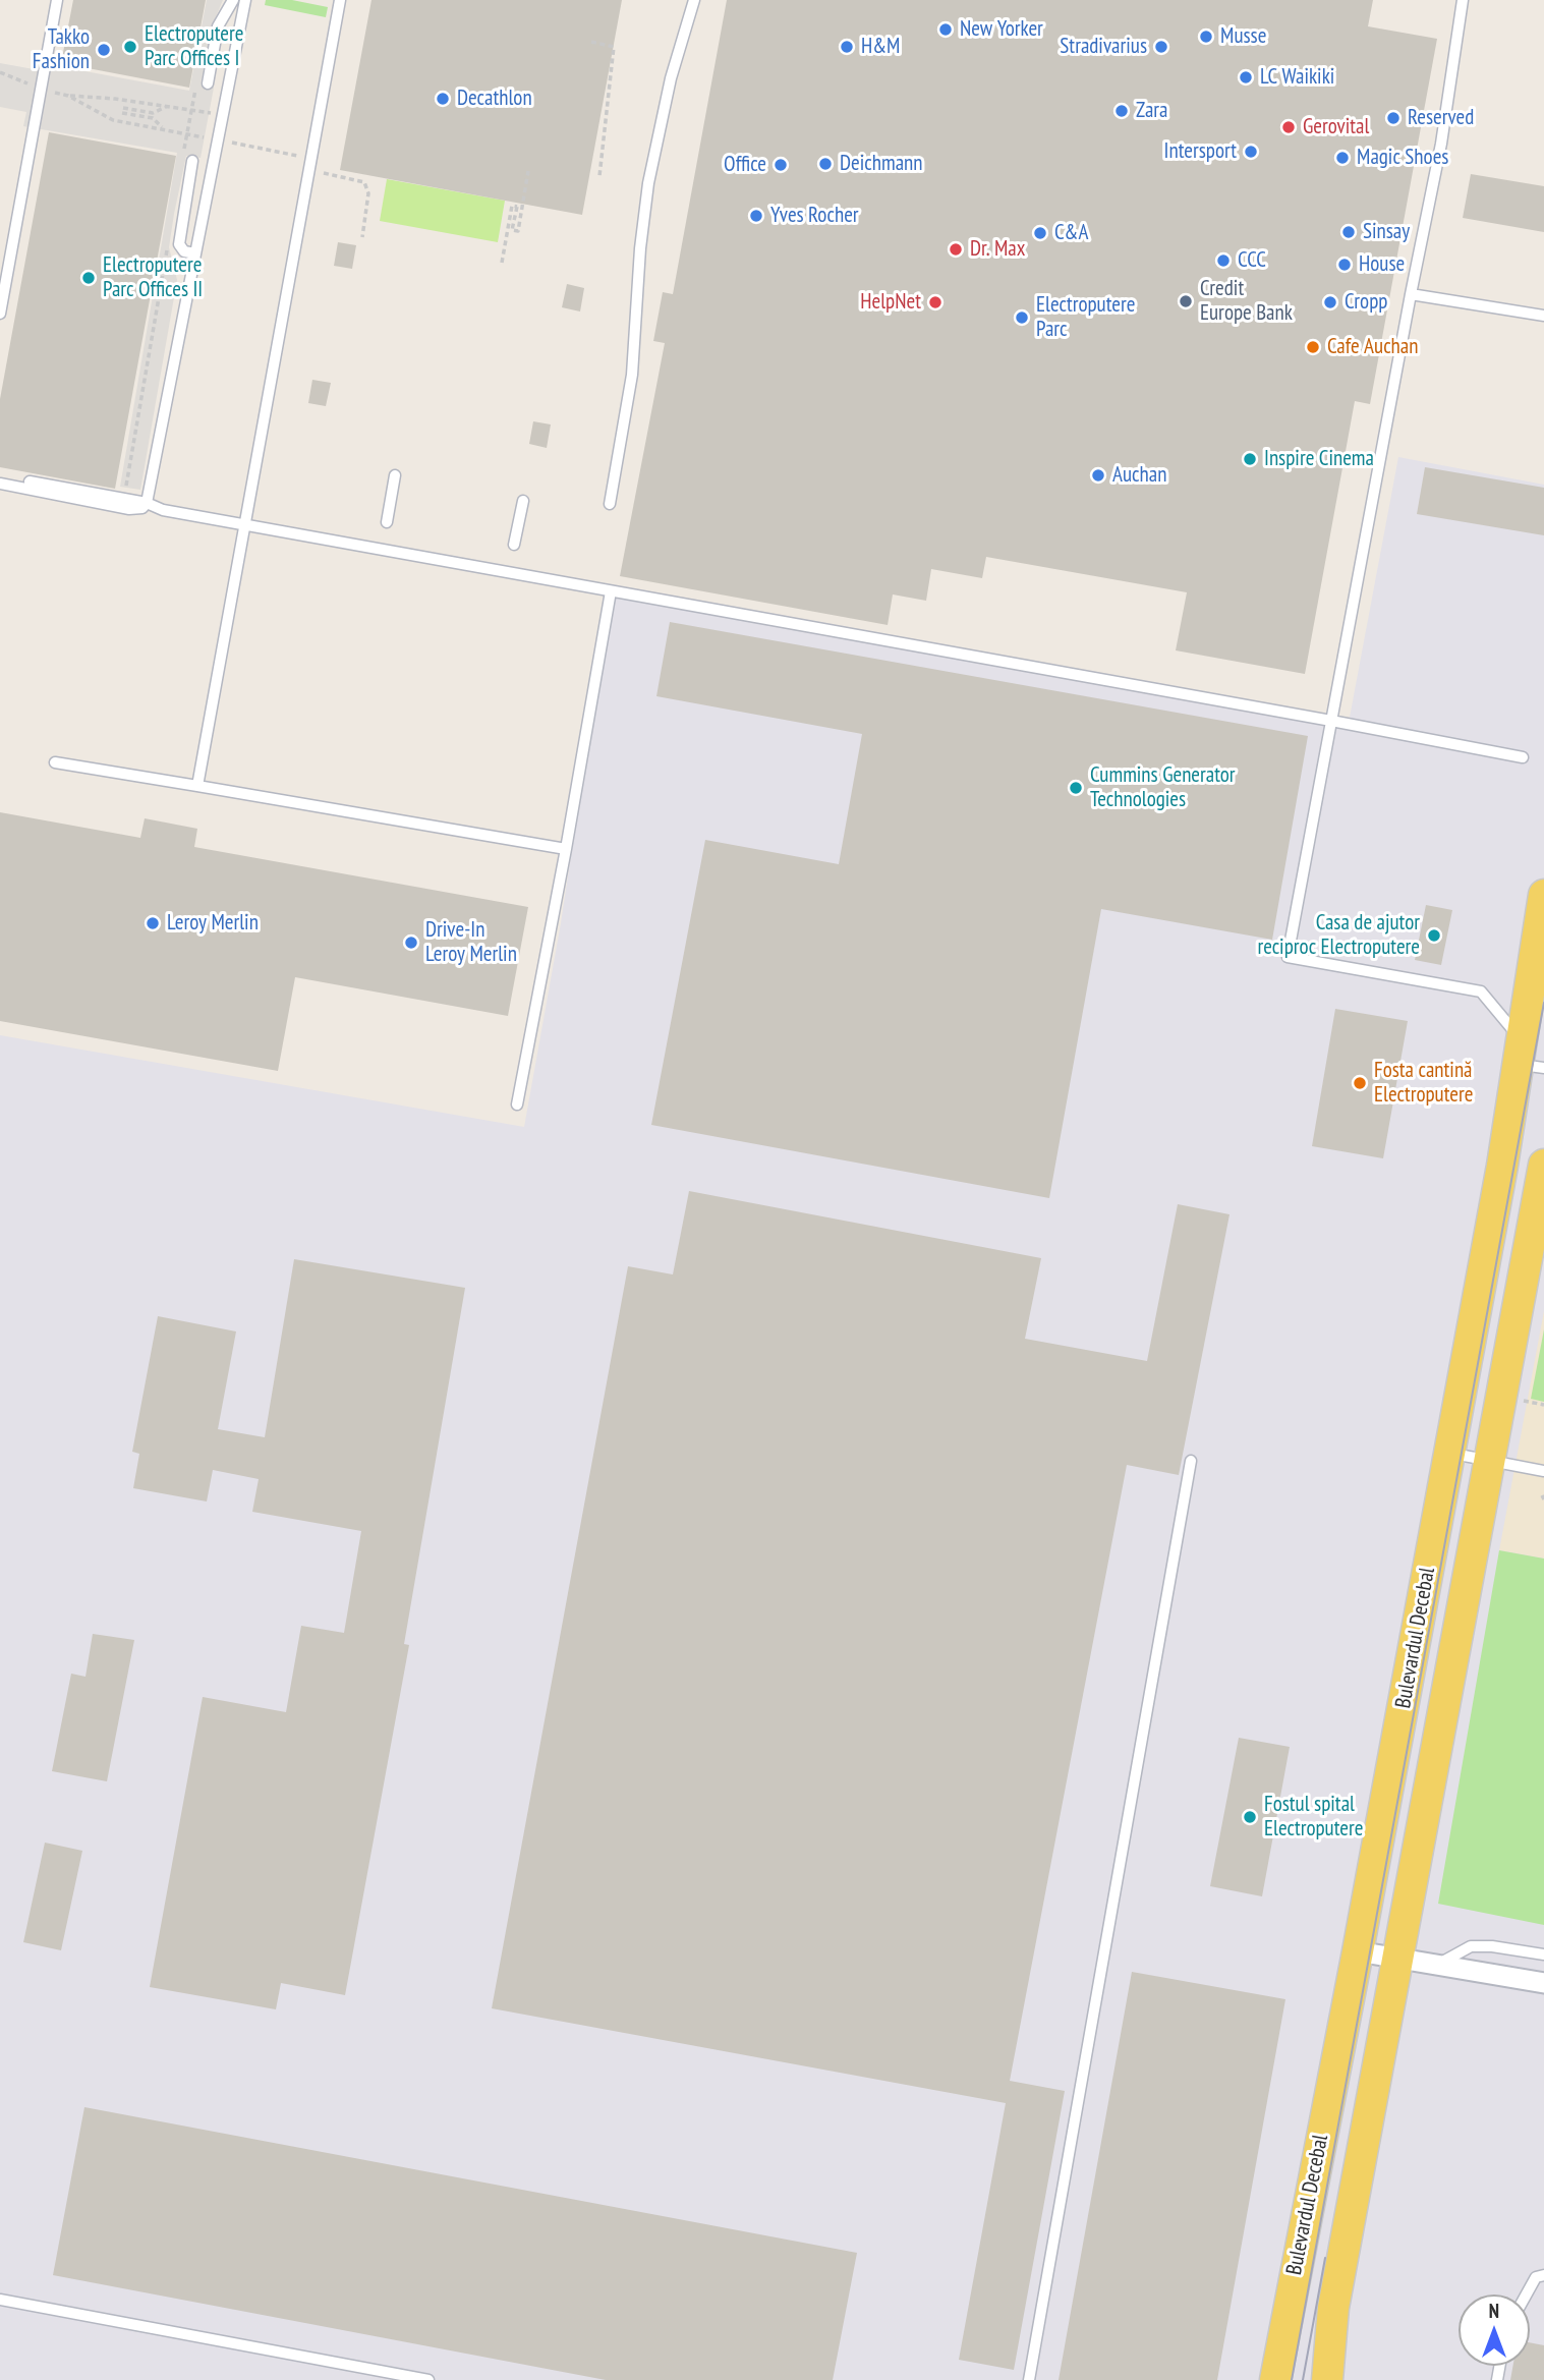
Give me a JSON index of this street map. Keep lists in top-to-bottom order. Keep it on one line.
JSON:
{"streets":{"main road":["Bulevardul Decebal"]},"places":["New Yorker","Musse","Electroputere Parc Offices I","H&M","Stradivarius","Takko Fashion","LC Waikiki","Decathlon","Zara","Reserved","Gerovital","Intersport","Magic Shoes","Deichmann","Office","Yves Rocher","Sinsay","C&A","Dr. Max","CCC","House","Electroputere Parc Offices II","Credit Europe Bank","HelpNet","Cropp","Electroputere Parc","Cafe Auchan","Inspire Cinema","Auchan","Cummins Generator Technologies","Leroy Merlin","Casa de ajutor reciproc Electroputere","Drive-In Leroy Merlin","Fosta cantină Electroputere","Fostul spital Electroputere"],"north":"top"}
